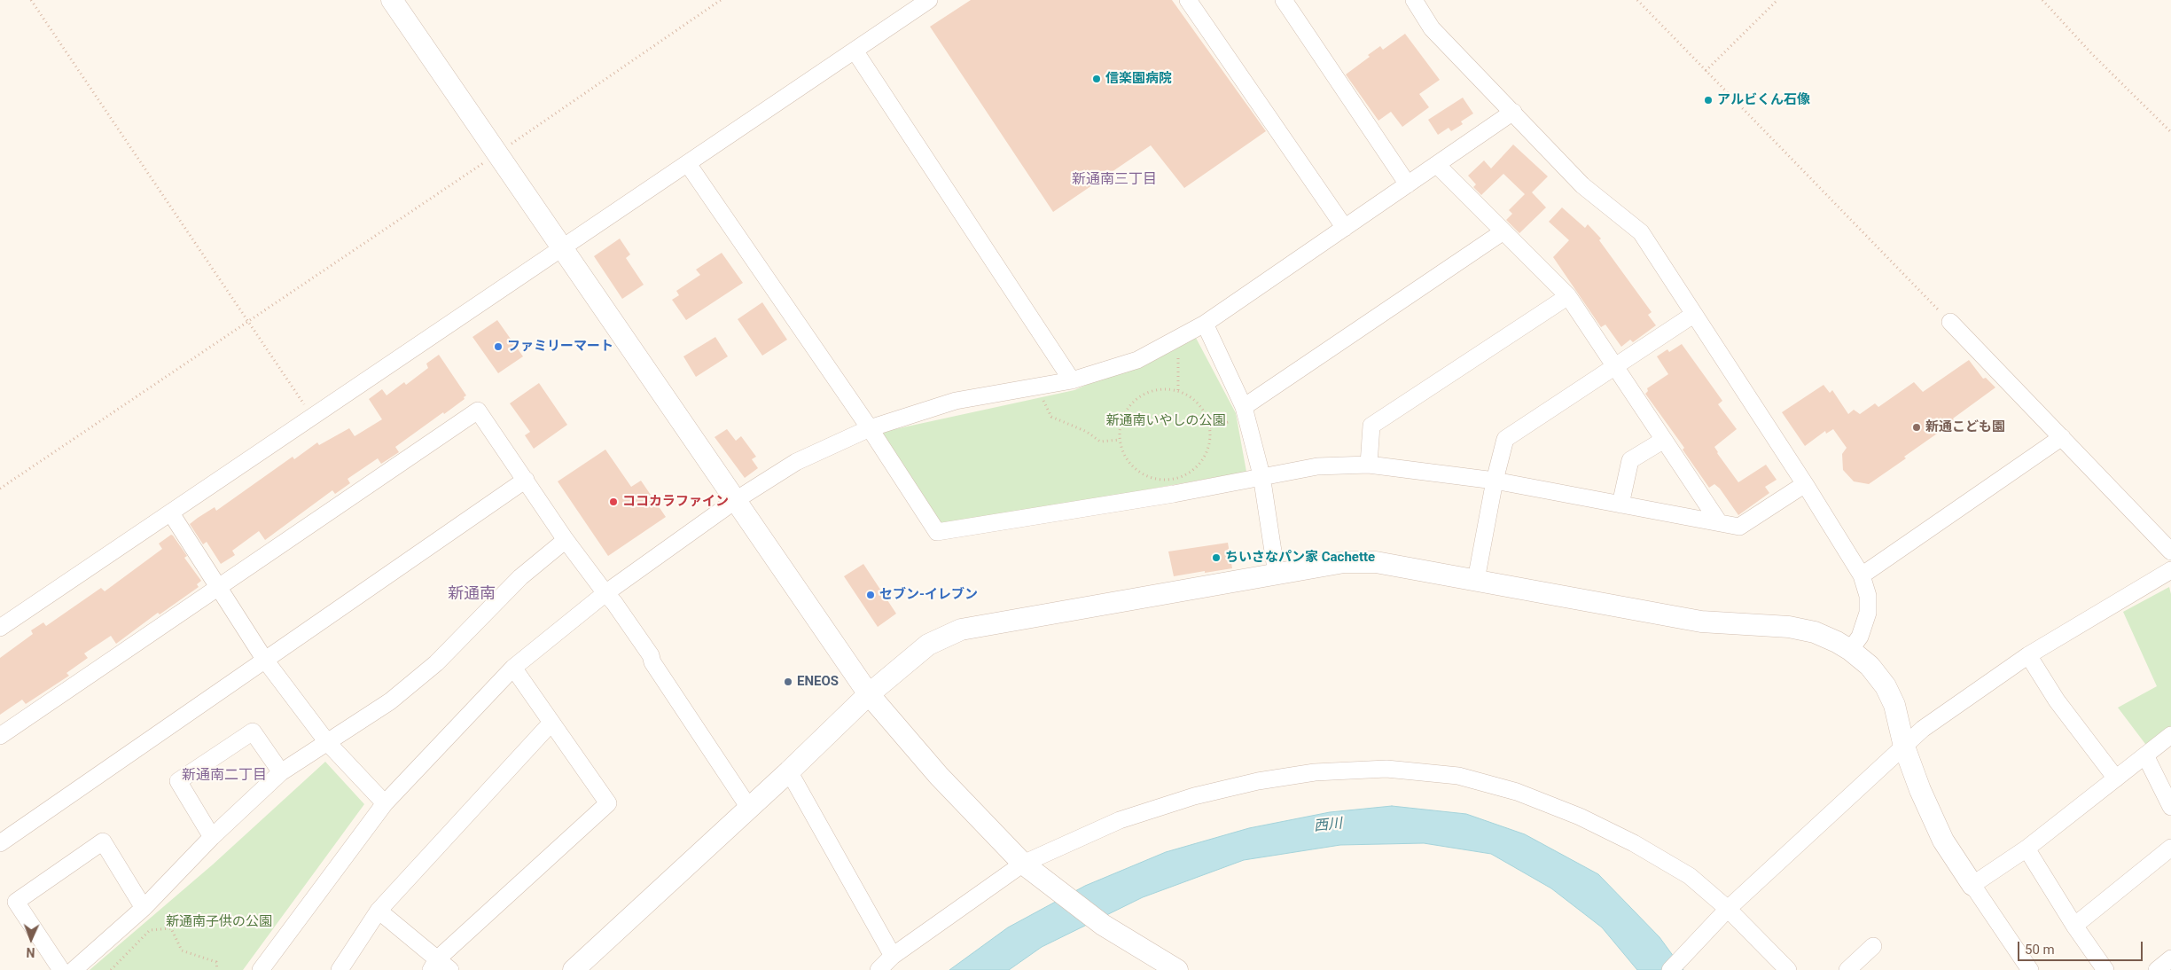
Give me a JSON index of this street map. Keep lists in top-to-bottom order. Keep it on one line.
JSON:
{"districts":["新通南三丁目","新通南","新通南二丁目"],"water":["西川"],"parks":["新通南いやしの公園","新通南子供の公園"],"places":["信楽園病院","アルビくん石像","ファミリーマート","新通こども園","ココカラファイン","ちいさなパン家 Cachette","セブン-イレブン","ENEOS"],"scale_bar":"50 m","north":"bottom"}
